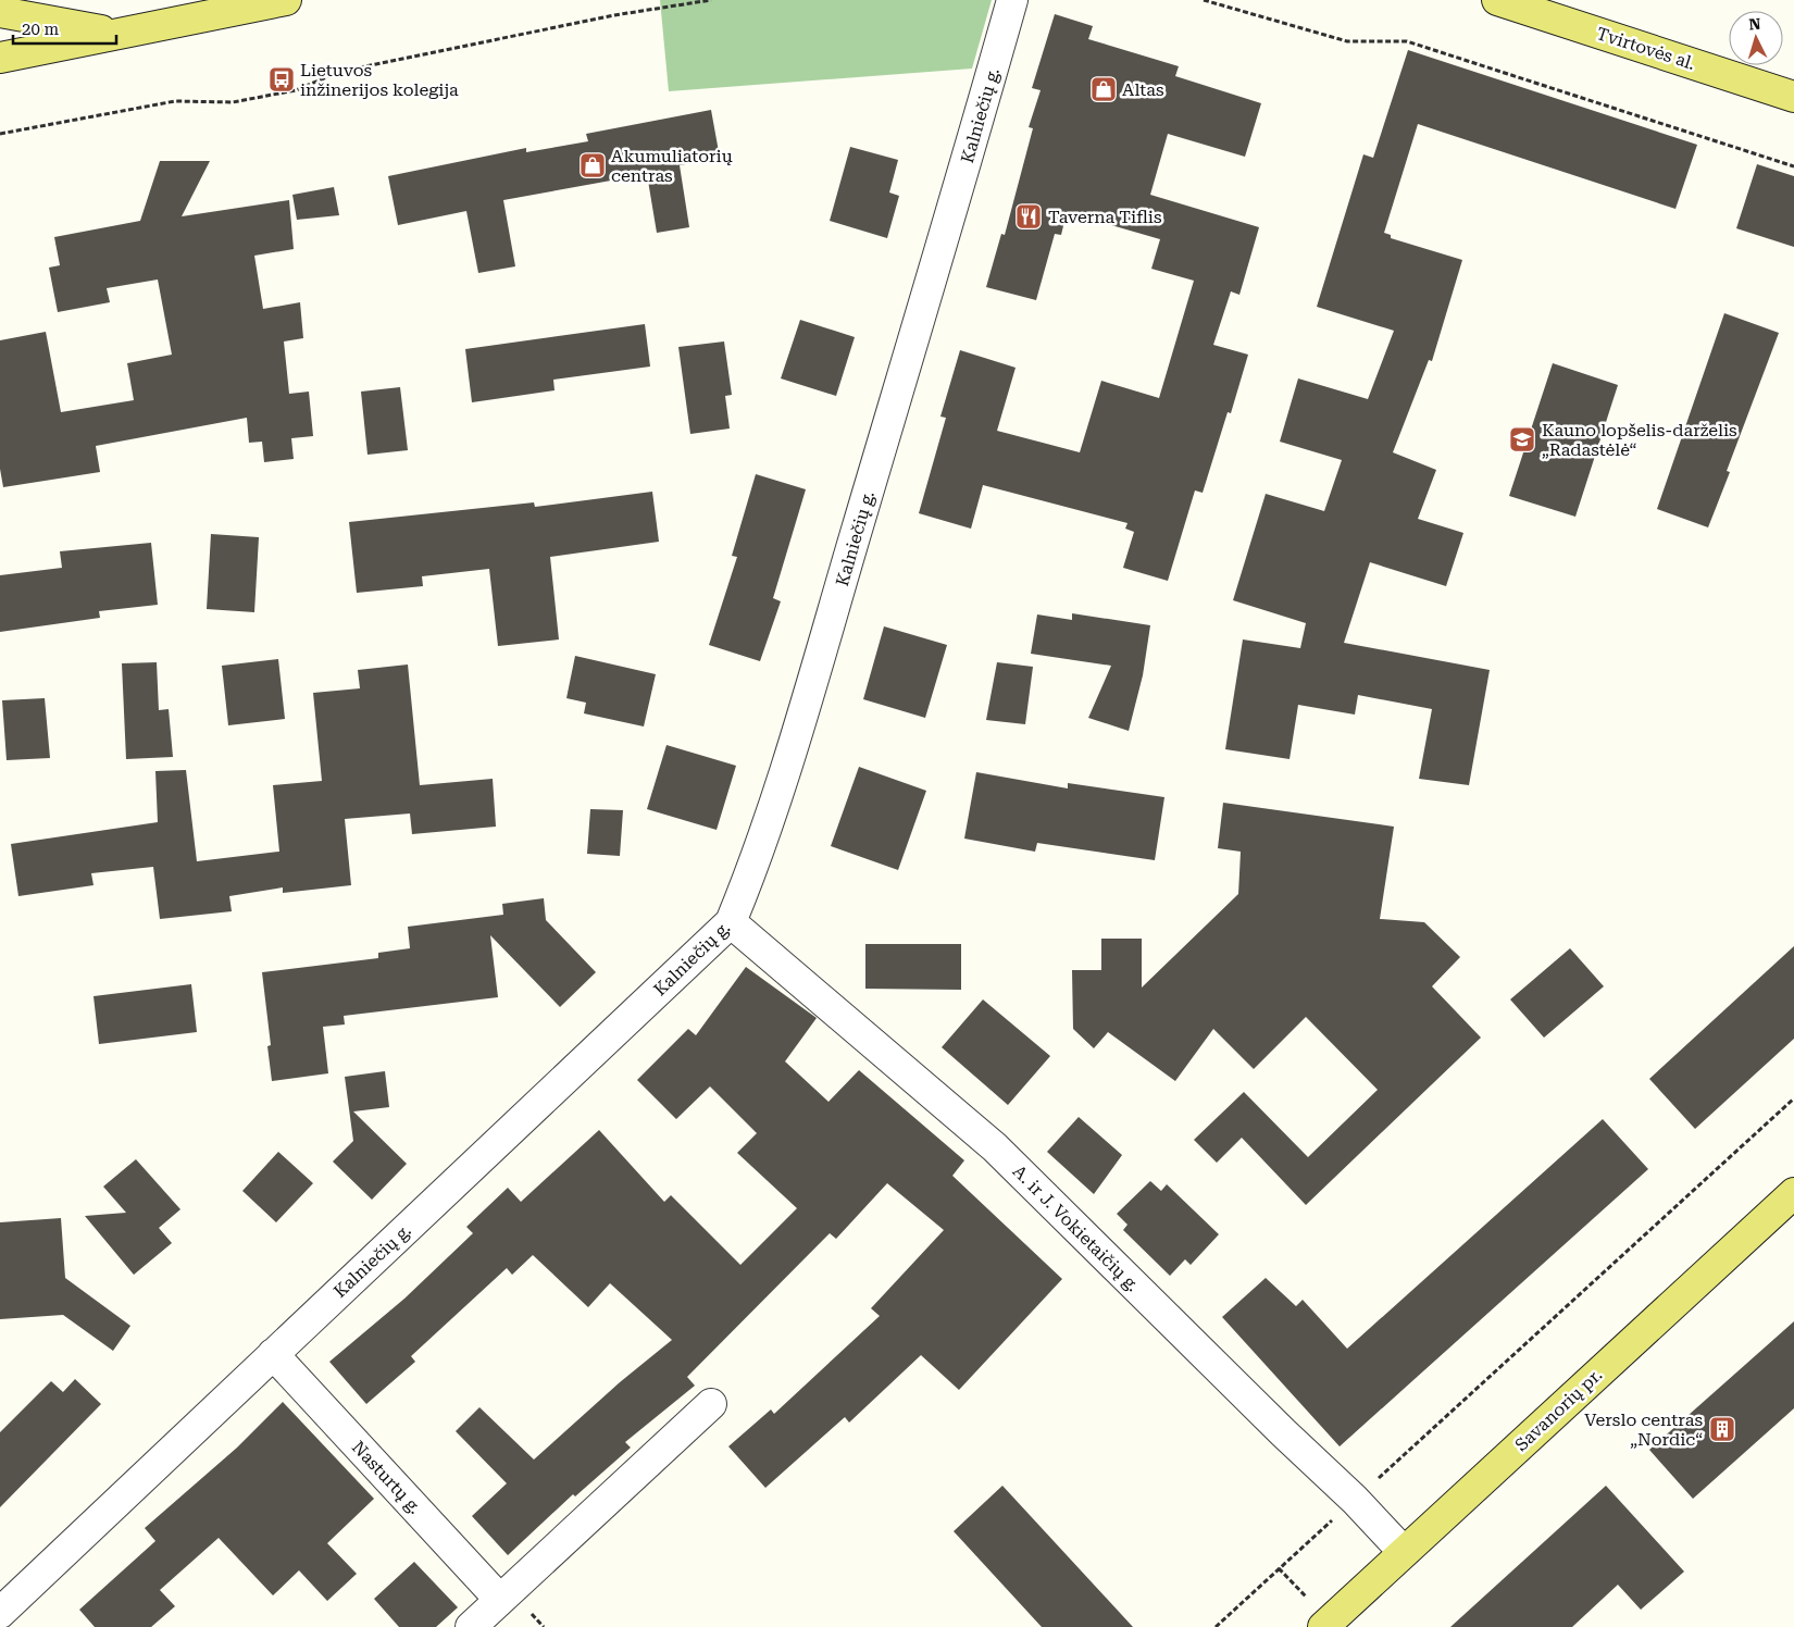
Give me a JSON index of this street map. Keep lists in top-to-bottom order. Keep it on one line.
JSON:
{"streets":{"main road":["Tvirtovės al.","Savanorių pr."],"street":["Kalniečių g.","A. ir J. Vokietaičių g.","Nasturtų g."]},"crossings":[["Kalniečių g.","A. ir J. Vokietaičių g."],["Kalniečių g.","Nasturtų g."],["A. ir J. Vokietaičių g.","Savanorių pr."]],"places":{"bus stop":["Lietuvos inžinerijos kolegija"],"shop":["Altas","Akumuliatorių centras"],"restaurant":["Taverna Tiflis"],"school or university":["Kauno lopšelis-darželis „Radastėlė“"],"building":["Verslo centras „Nordic“"]},"scale_bar":"20 m","north":"top"}
